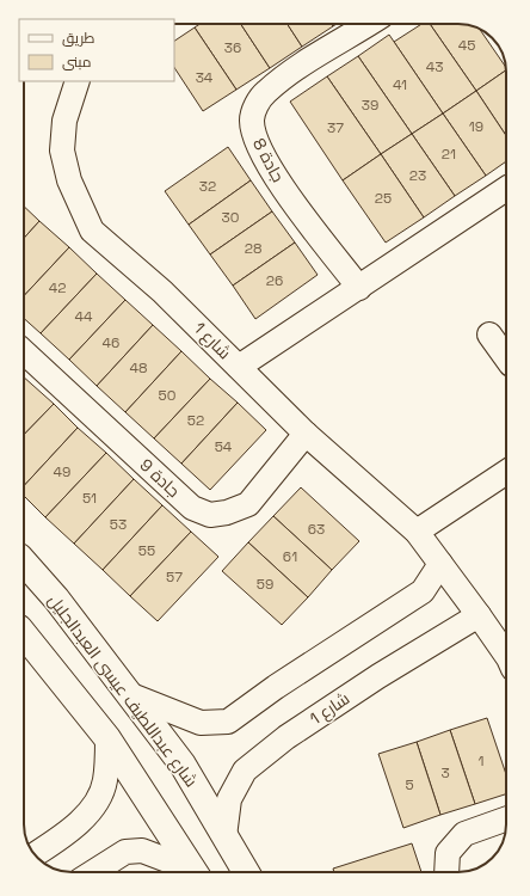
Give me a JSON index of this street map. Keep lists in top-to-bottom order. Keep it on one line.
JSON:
{"streets":{"main road":["شارع عبداللطيف عيسى العبدالجليل"],"street":["جادة 8","شارع 1","جادة 9"]},"crossings":[["شارع 1","جادة 9"],["شارع 1","شارع عبداللطيف عيسى العبدالجليل"]],"house_numbers":["45","36","43","34","41","39","19","37","21","23","32","25","30","28","26","42","44","46","48","50","52","54","49","51","53","63","55","61","57","59","1","3","5"],"legend":["طريق","مبنى"]}
